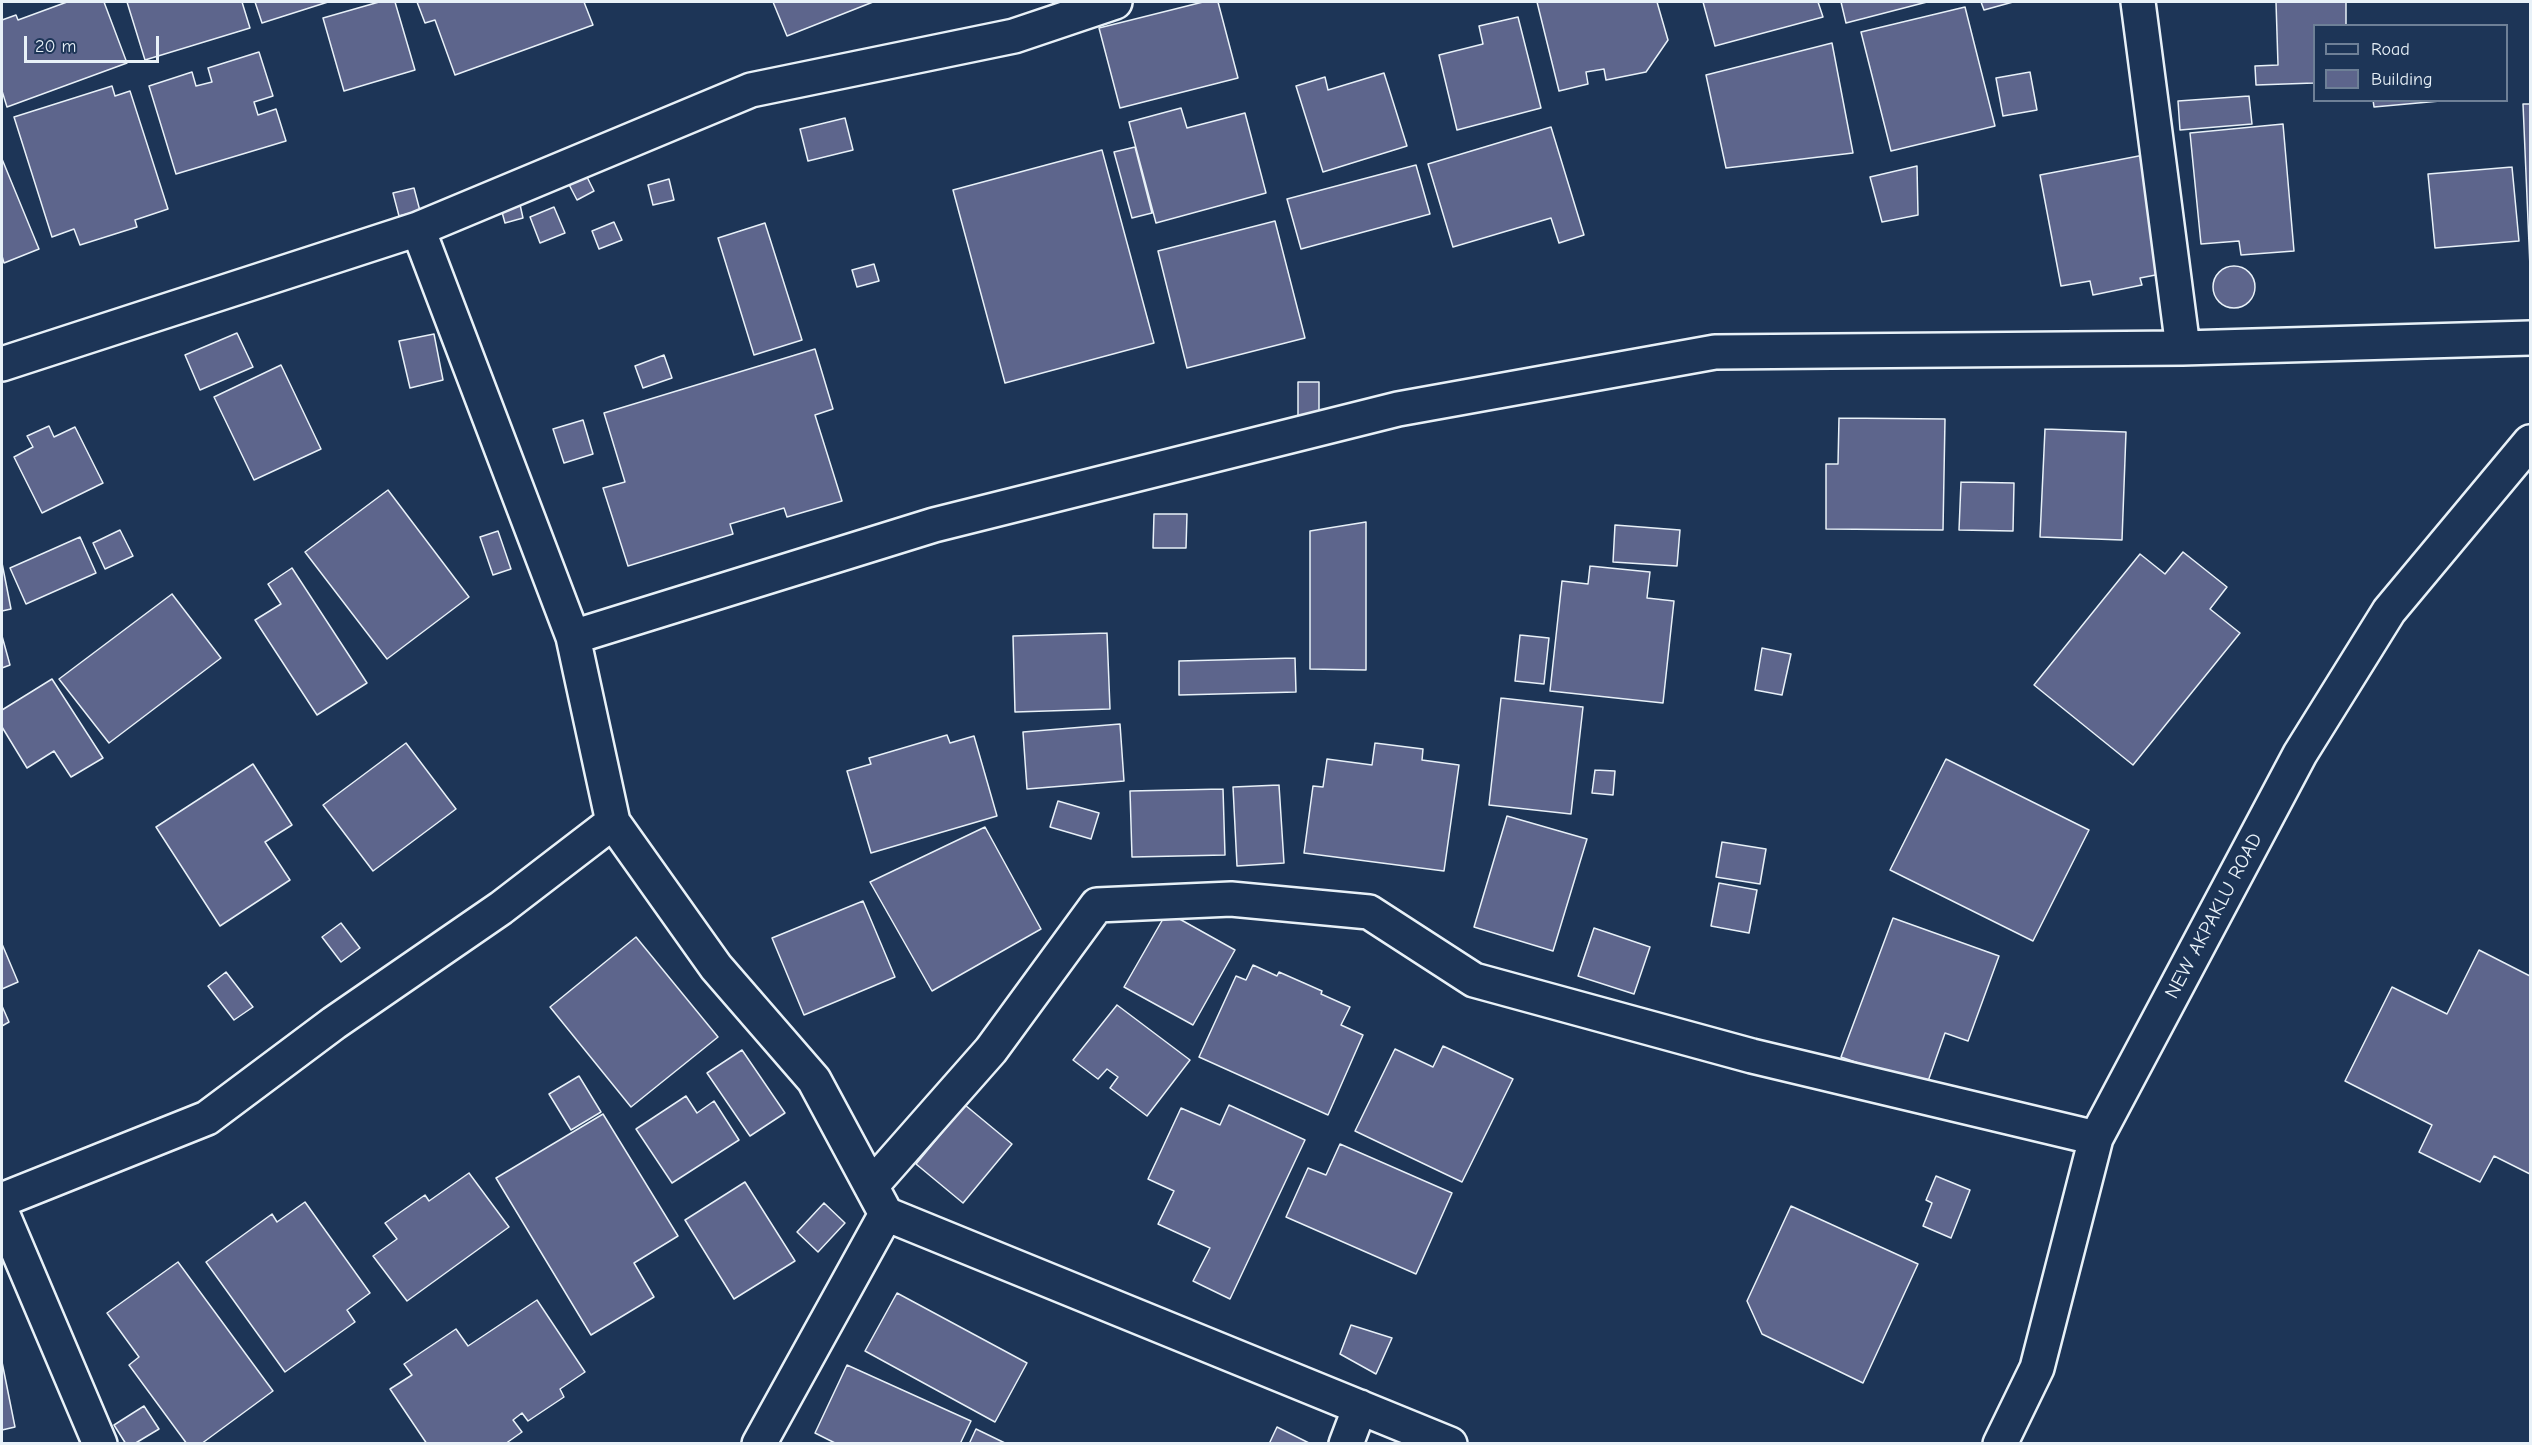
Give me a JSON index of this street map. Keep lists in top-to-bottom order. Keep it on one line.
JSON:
{"streets":{"street":["NEW AKPAKLU ROAD"]},"legend":["Road","Building"],"scale_bar":"20 m"}
